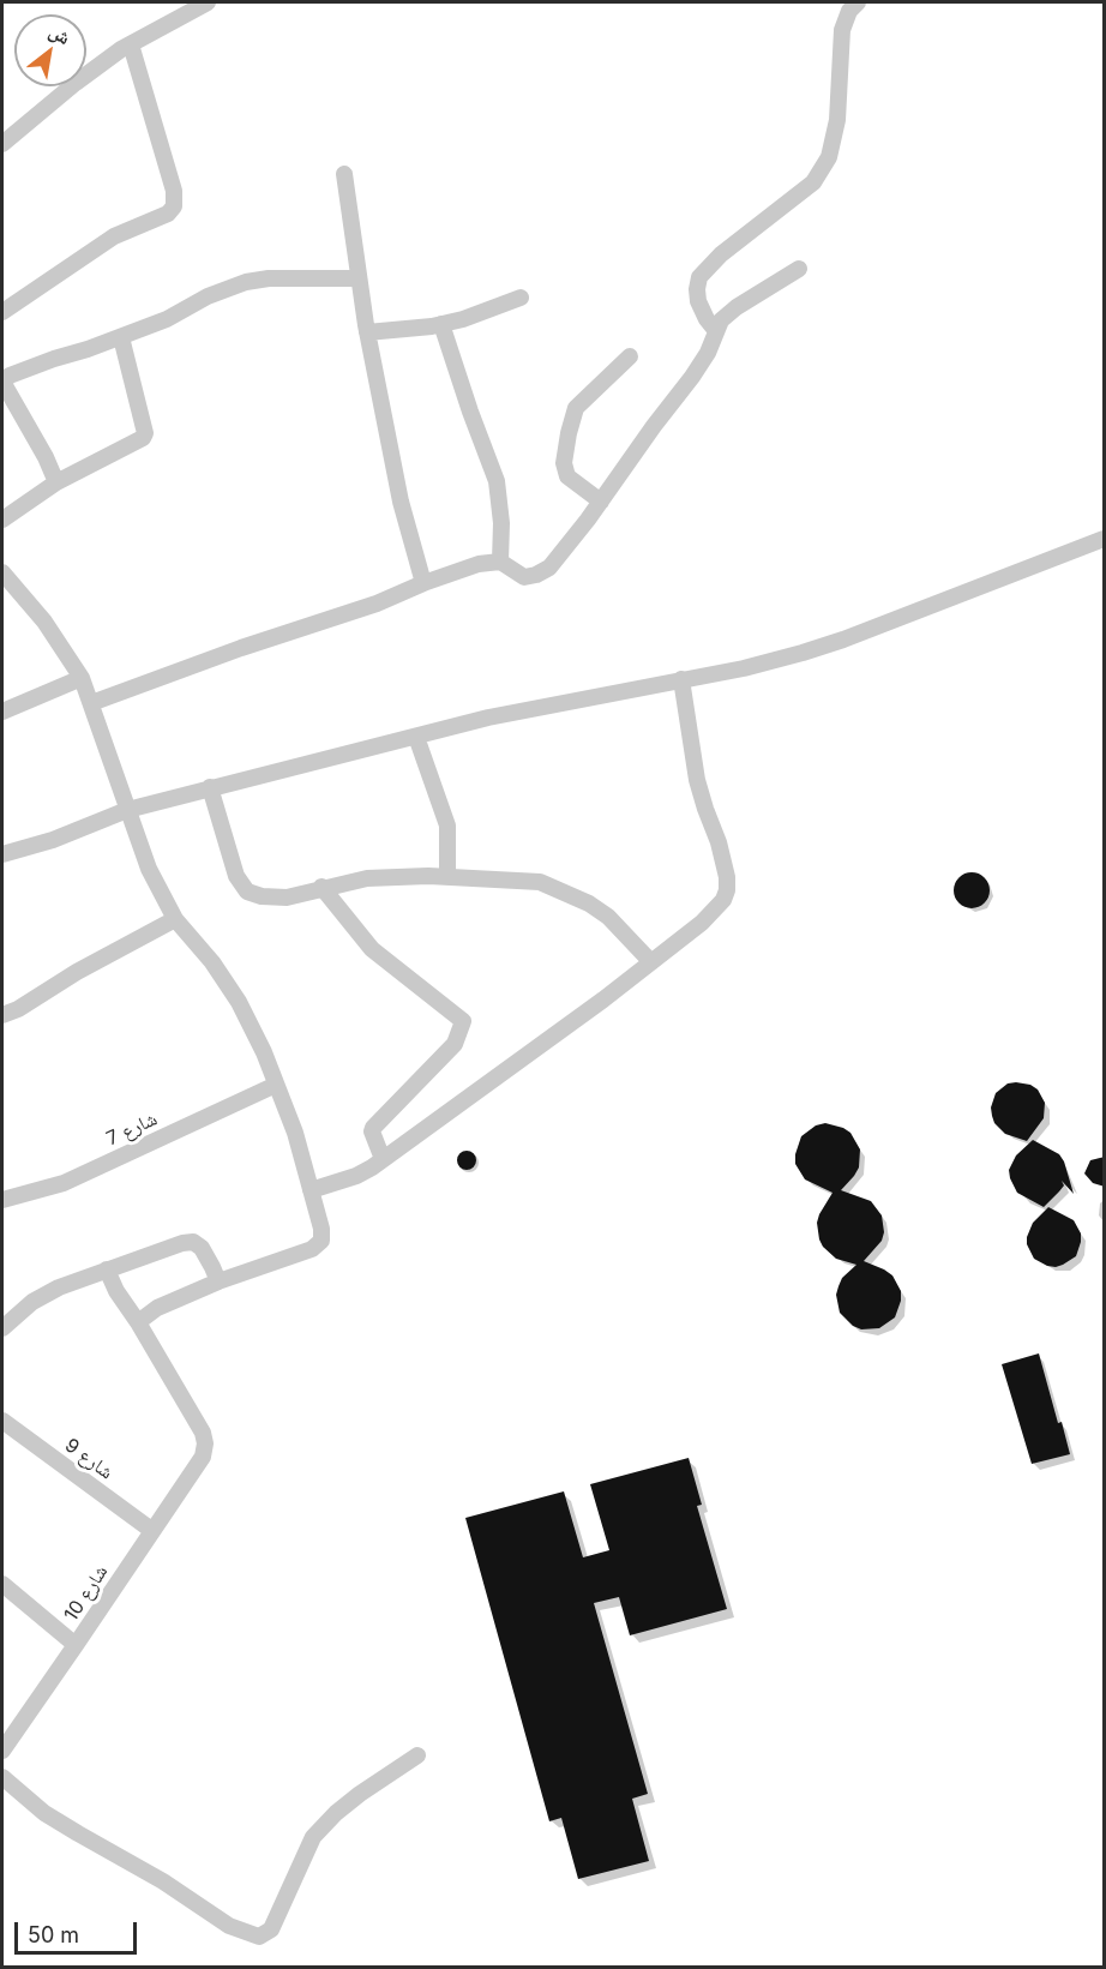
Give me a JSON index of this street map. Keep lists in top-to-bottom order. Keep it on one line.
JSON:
{"streets":{"street":["شارع 7","شارع 9","شارع 10"]},"crossings":[["شارع 9","شارع 10"]],"scale_bar":"50 m","north":"top right"}
